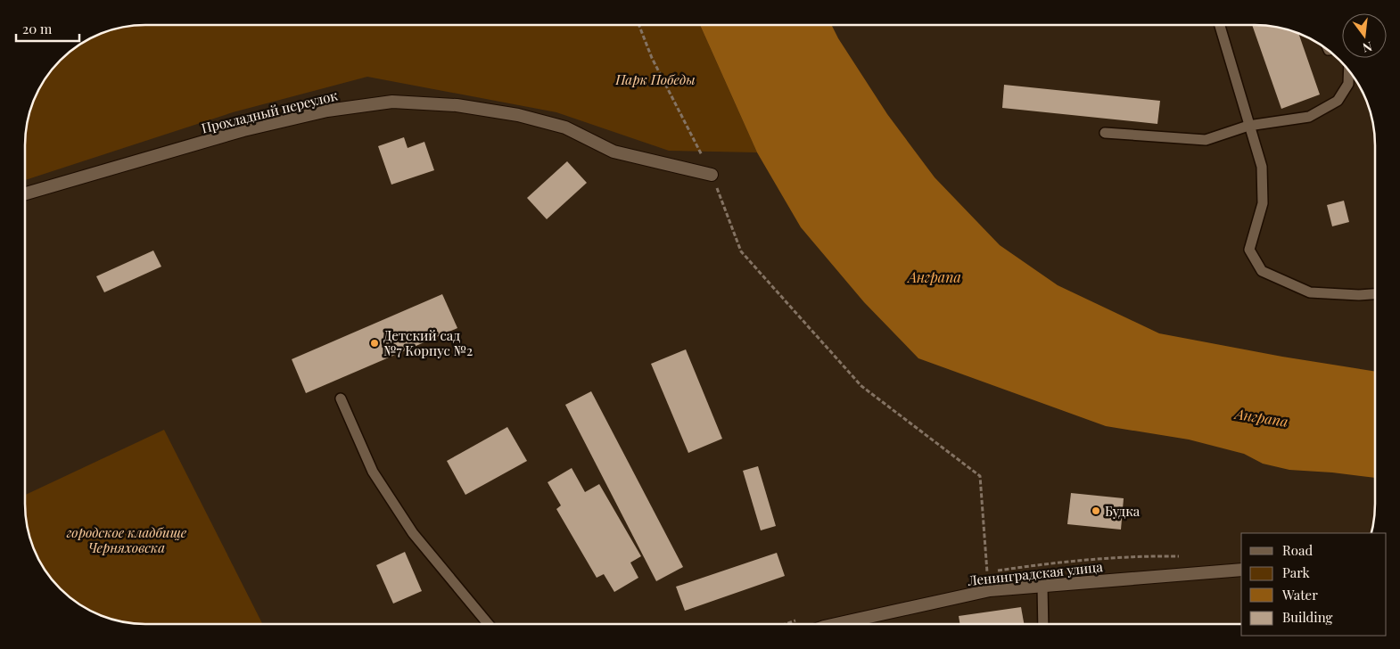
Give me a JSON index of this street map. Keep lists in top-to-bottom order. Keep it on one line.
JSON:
{"streets":{"street":["Прохладный переулок","Ленинградская улица"]},"water":["Анграпа"],"parks":["Парк Победы","городское кладбище Черняховска"],"places":["Детский сад №7 Корпус №2","Будка"],"legend":["Road","Park","Water","Building"],"scale_bar":"20 m","north":"bottom"}
